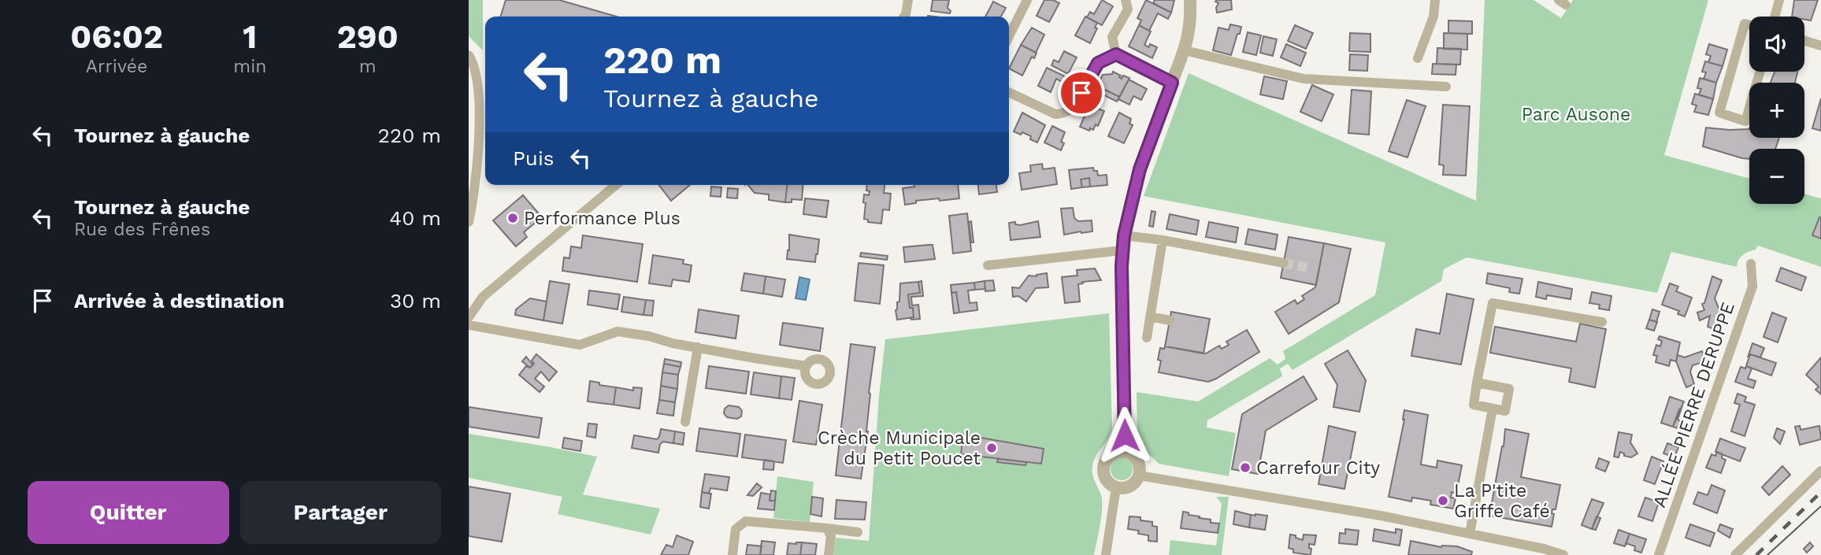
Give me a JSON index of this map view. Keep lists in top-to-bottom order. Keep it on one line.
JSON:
{"streets":{"street":["ALLÉE PIERRE DERUPPE"]},"parks":["Parc Ausone"],"places":["Performance Plus","Crèche Municipale du Petit Poucet","Carrefour City","La P'tite Griffe Café"],"page":{"eta":["06:02","Arrivée","1","min","290","m"],"map_buttons":["+","−"],"turn":["220 m","Tournez à gauche"],"list":[{"name":"Tournez à gauche","value":"220 m"},{"name":"Tournez à gauche","note":"Rue des Frênes","value":"40 m"},{"name":"Arrivée à destination","value":"30 m"}],"then":"Puis","buttons":["Quitter","Partager"]}}
